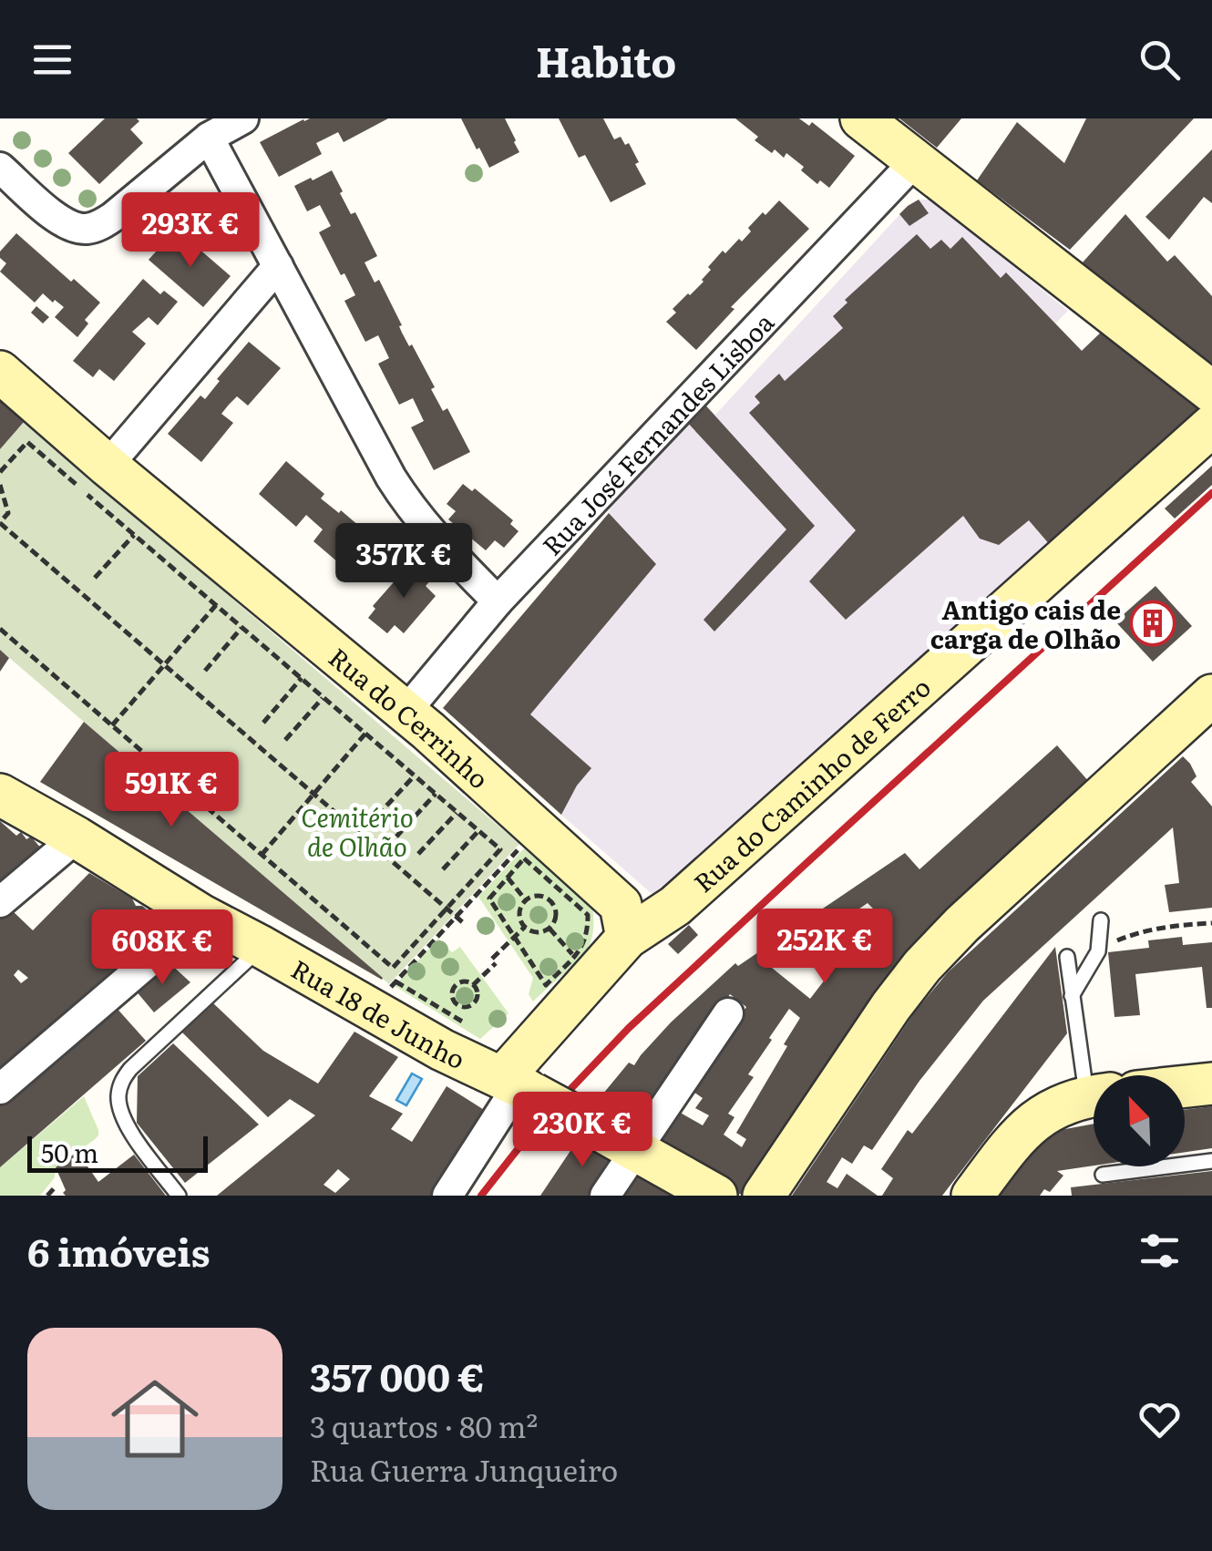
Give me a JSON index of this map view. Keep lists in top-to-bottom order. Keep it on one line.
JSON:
{"streets":{"street":["Rua José Fernandes Lisboa","Rua do Cerrinho","Rua do Caminho de Ferro","Rua 18 de Junho"]},"crossings":[["Rua José Fernandes Lisboa","Rua do Cerrinho"],["Rua do Cerrinho","Rua do Caminho de Ferro"],["Rua do Caminho de Ferro","Rua 18 de Junho"]],"parks":["Cemitério de Olhão"],"places":{"building":["Antigo cais de carga de Olhão"]},"scale_bar":"50 m","north":"top left","page":{"header":"Habito","price":["293K €","357K €","591K €","252K €","608K €","230K €"],"scale":"50 m","heading":"6 imóveis","list":[{"name":"357 000 €","note":"3 quartos · 80 m² · Rua Guerra Junqueiro"}]}}
